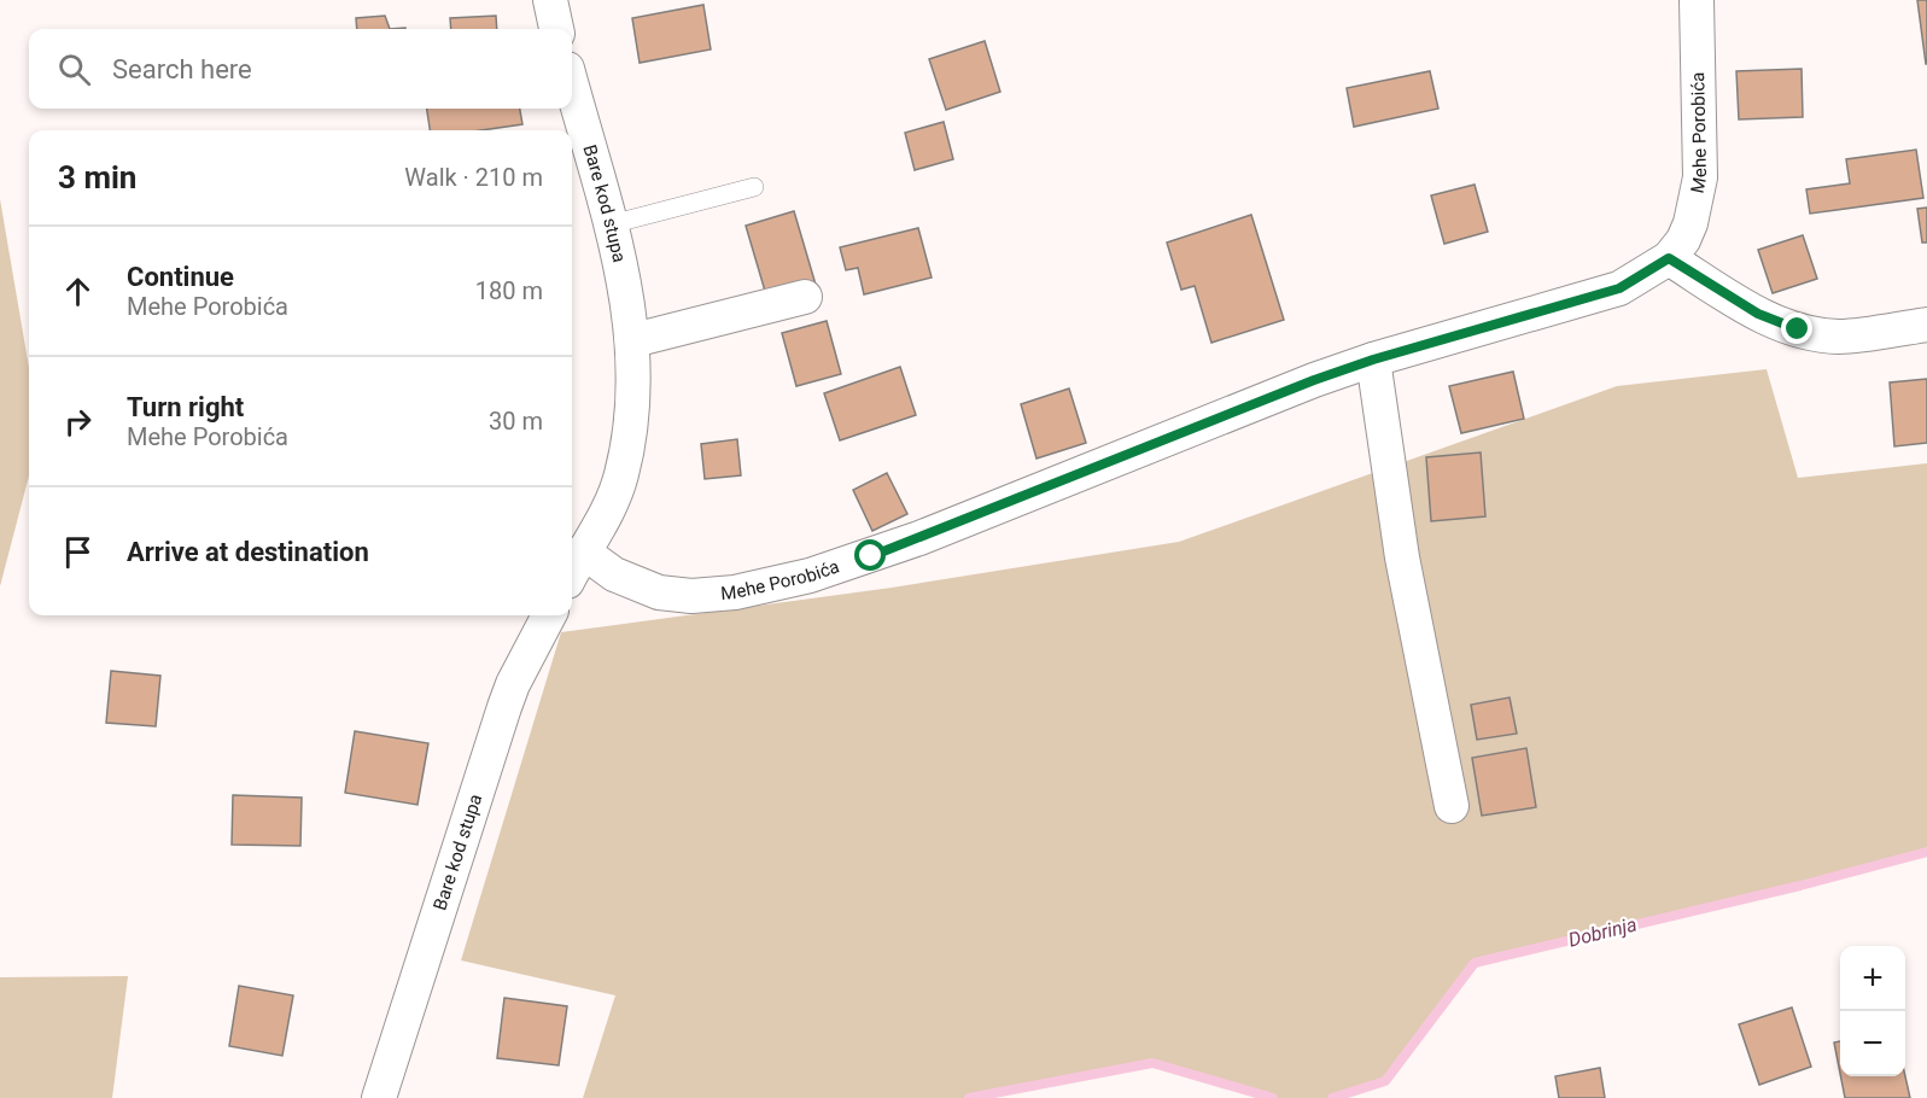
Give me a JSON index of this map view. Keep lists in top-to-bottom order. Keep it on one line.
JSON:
{"streets":{"street":["Mehe Porobića","Bare kod stupa"]},"crossings":[["Mehe Porobića","Bare kod stupa"]],"water":["Dobrinja"],"page":{"search":"Search here","heading":["3 min","Walk · 210 m"],"list":[["Continue","Mehe Porobića","180 m"],["Turn right","Mehe Porobića","30 m"],"Arrive at destination"],"map_buttons":["+","−"]}}
